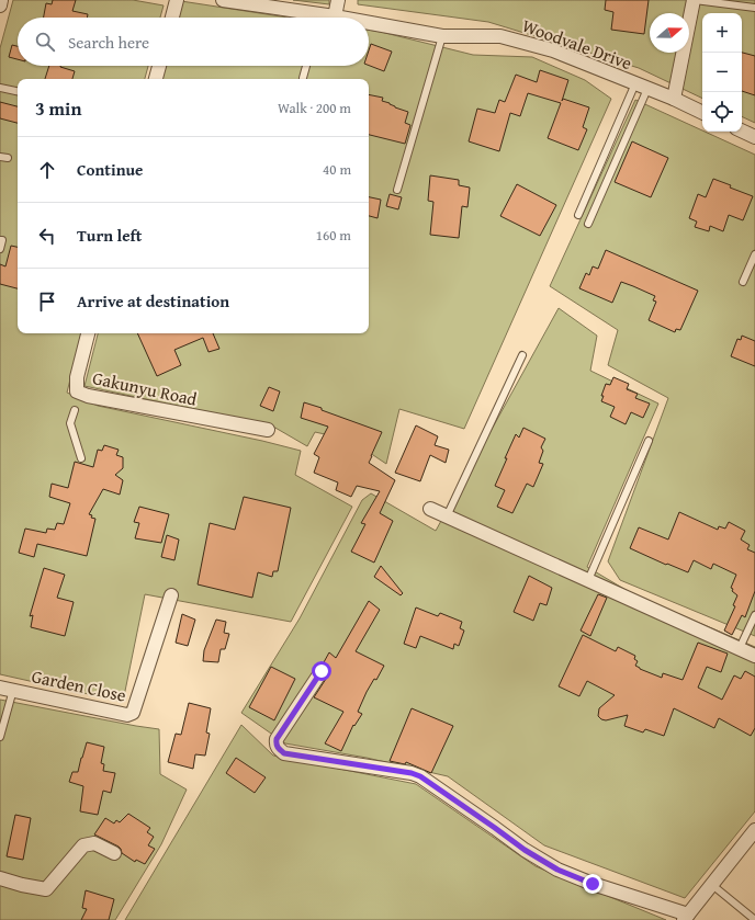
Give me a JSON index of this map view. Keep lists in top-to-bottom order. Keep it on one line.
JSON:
{"streets":{"street":["Woodvale Drive","Gakunyu Road","Garden Close"]},"north":"right","page":{"map_buttons":["+","−"],"search":"Search here","heading":["3 min","Walk · 200 m"],"list":[["Continue","40 m"],["Turn left","160 m"],"Arrive at destination"]}}
